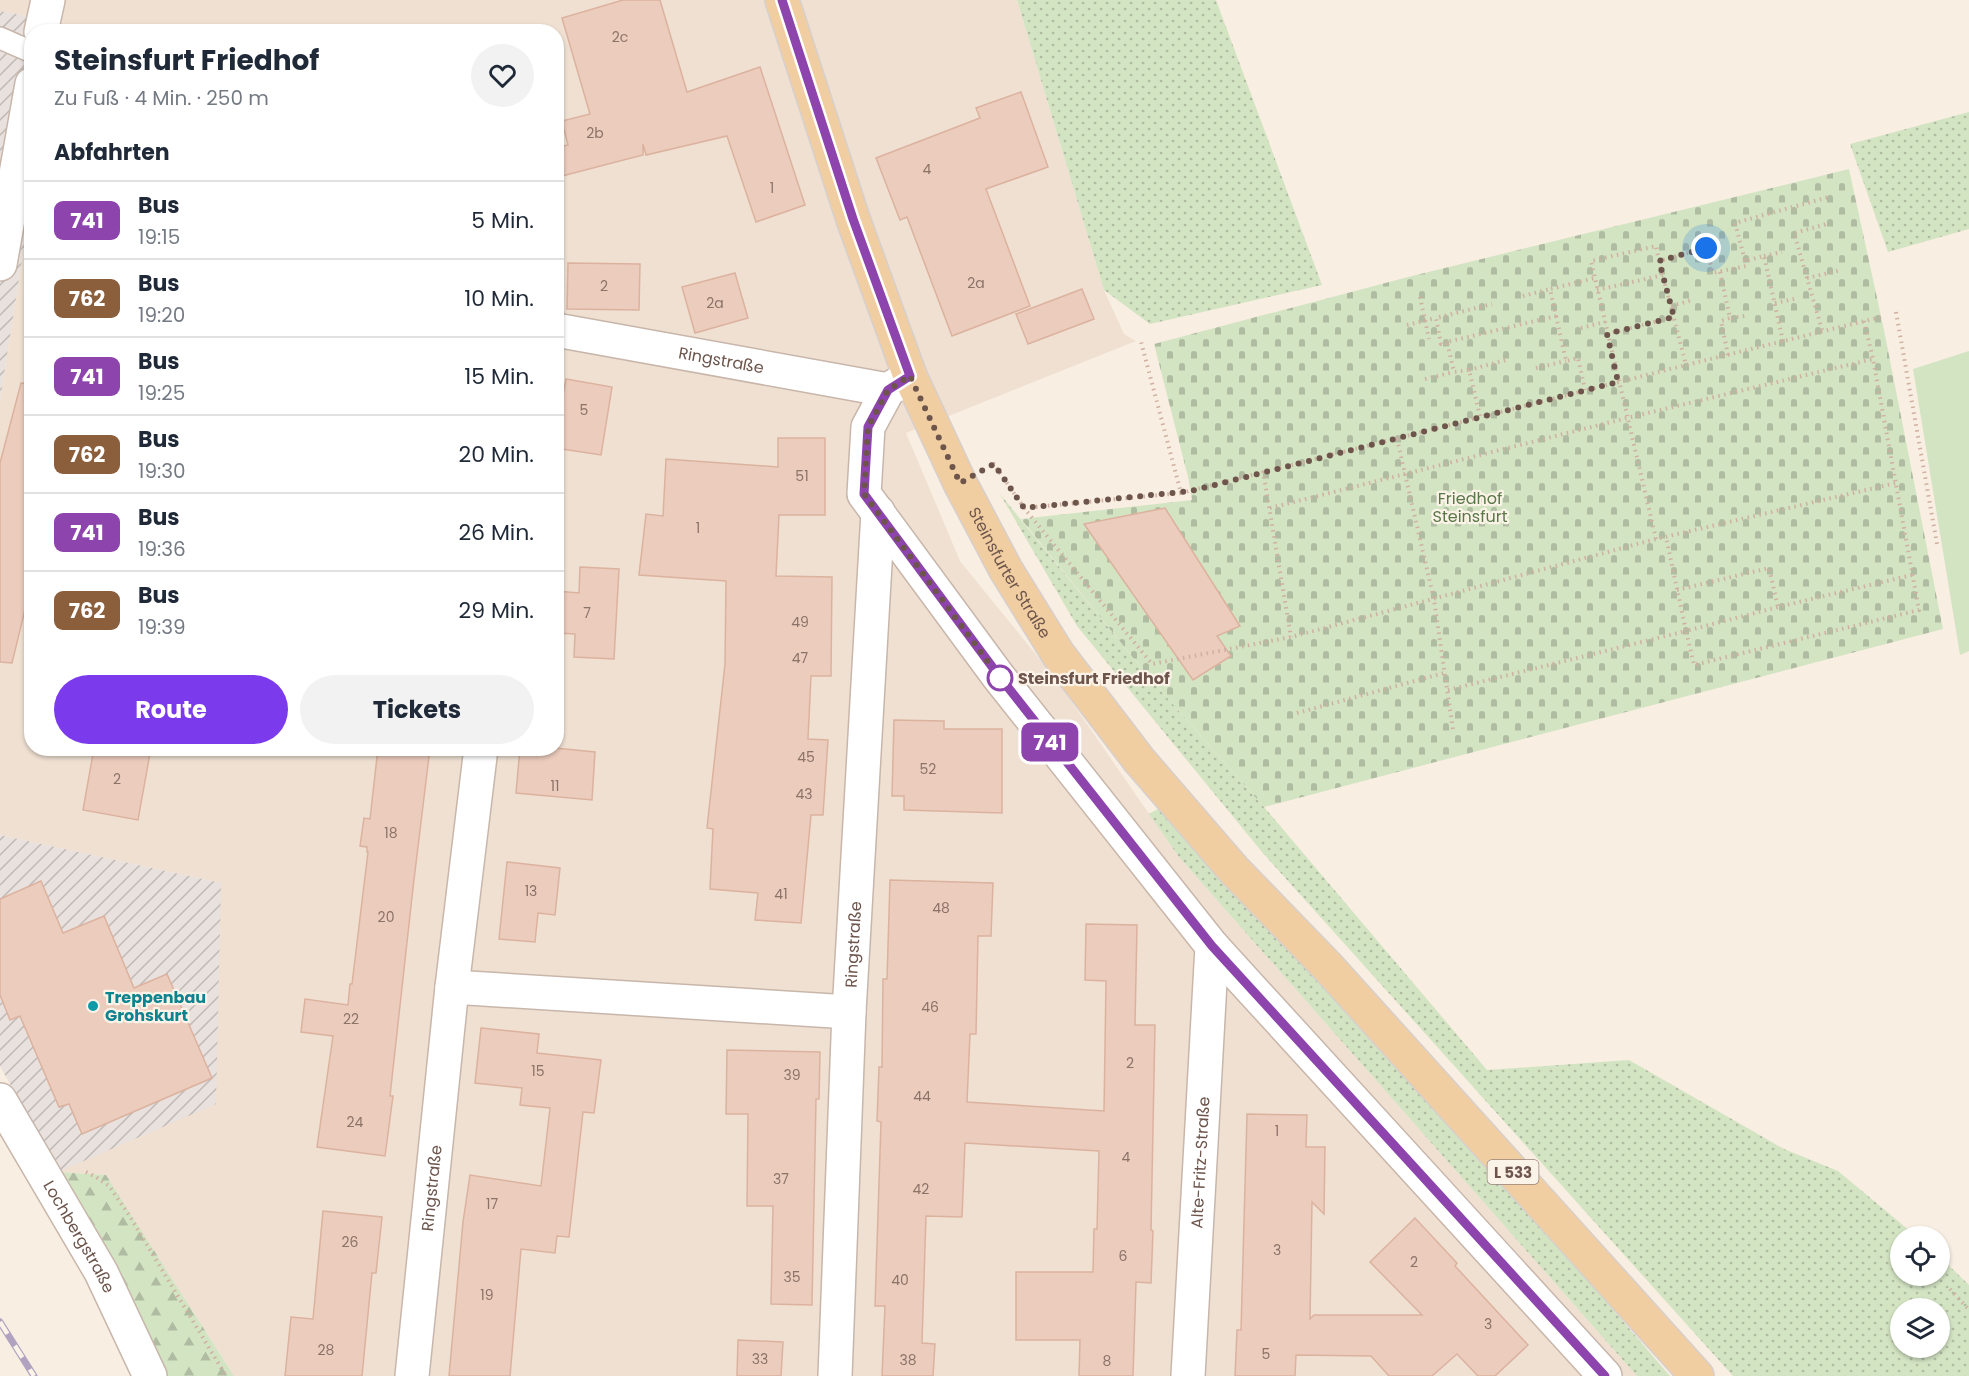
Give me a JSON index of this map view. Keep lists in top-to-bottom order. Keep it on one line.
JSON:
{"streets":{"main road":["Steinsfurter Straße","L 533"],"street":["Ringstraße","Alte-Fritz-Straße","Lochbergstraße"]},"crossings":[["Ringstraße","Steinsfurter Straße"]],"parks":["Friedhof Steinsfurt"],"places":["Steinsfurt Friedhof","Treppenbau Grohskurt"],"lines":["bus line 741"],"house_numbers":["2c","2b","4","1","2a","2","2a","5","51","1","7","49","47","45","52","2","11","43","18","13","41","48","20","46","22","2","15","39","44","24","1","4","37","42","17","26","3","6","2","35","40","19","3","28","5","33","38","8"],"page":{"on_map":"741","heading":[["Steinsfurt Friedhof","Zu Fuß · 4 Min. · 250 m"],"Abfahrten"],"list":[{"mark":"741","name":"Bus","note":"19:15","value":"5 Min."},{"mark":"762","name":"Bus","note":"19:20","value":"10 Min."},{"mark":"741","name":"Bus","note":"19:25","value":"15 Min."},{"mark":"762","name":"Bus","note":"19:30","value":"20 Min."},{"mark":"741","name":"Bus","note":"19:36","value":"26 Min."},{"mark":"762","name":"Bus","note":"19:39","value":"29 Min."}],"buttons":["Route","Tickets"]}}
